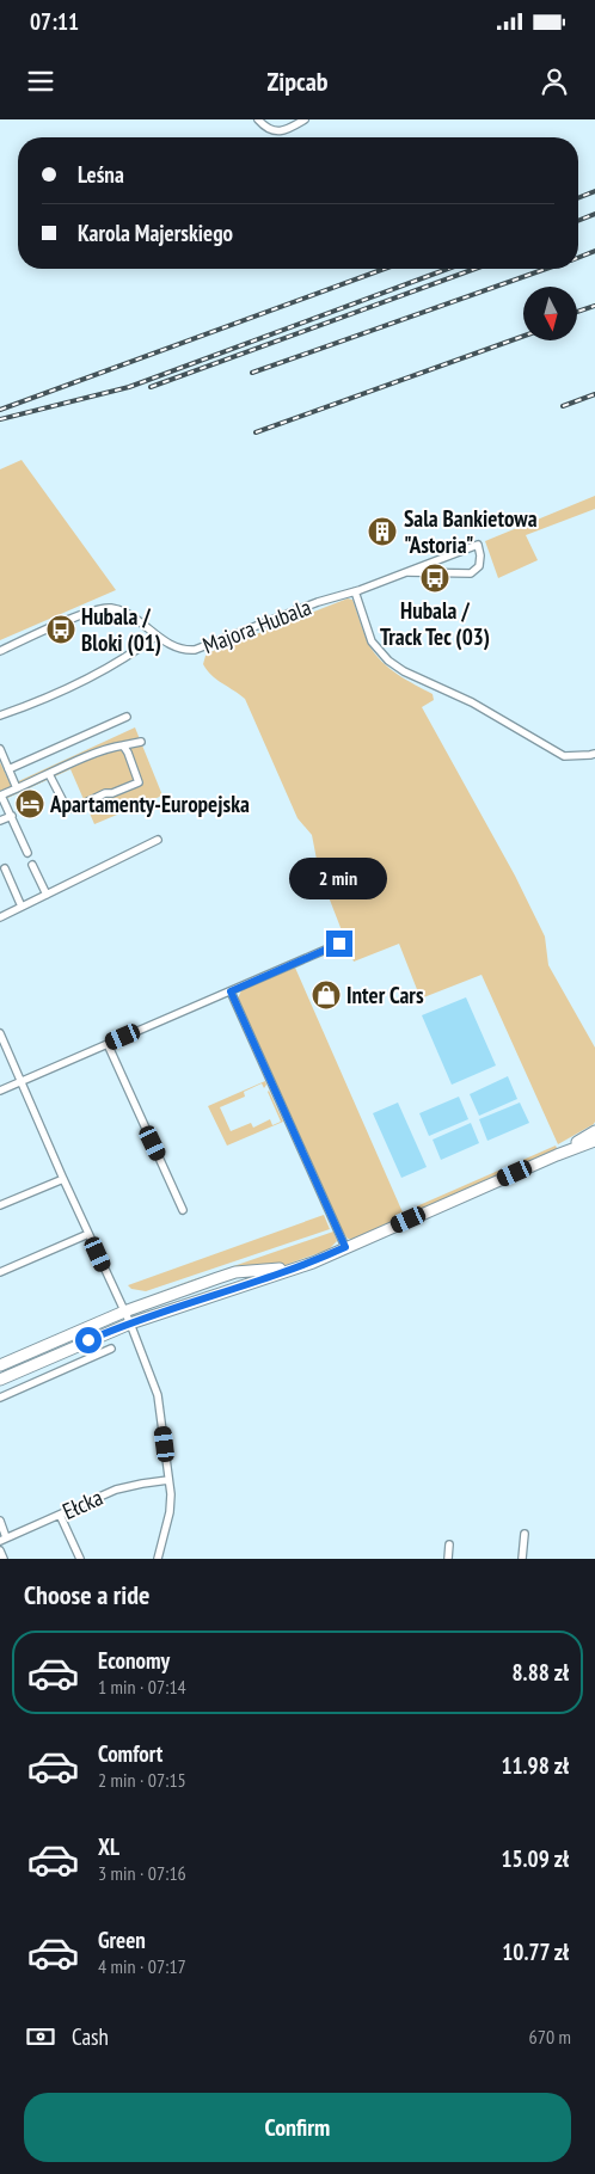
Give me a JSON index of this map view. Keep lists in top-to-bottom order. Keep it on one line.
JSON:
{"streets":{"street":["Majora Hubala","Ełcka"]},"places":{"building":["Sala Bankietowa \"Astoria\""],"bus stop":["Hubala / Track Tec (03)","Hubala / Bloki (01)"],"hotel":["Apartamenty-Europejska"],"shop":["Inter Cars"]},"north":"bottom","page":{"status":"07:11","header":"Zipcab","banner":["Leśna","Karola Majerskiego"],"bubble":"2 min","heading":"Choose a ride","list":[{"name":"Economy","note":"1 min · 07:14","value":"8.88 zł"},{"name":"Comfort","note":"2 min · 07:15","value":"11.98 zł"},{"name":"XL","note":"3 min · 07:16","value":"15.09 zł"},{"name":"Green","note":"4 min · 07:17","value":"10.77 zł"}],"pay":["Cash","670 m"],"buttons":"Confirm"}}
